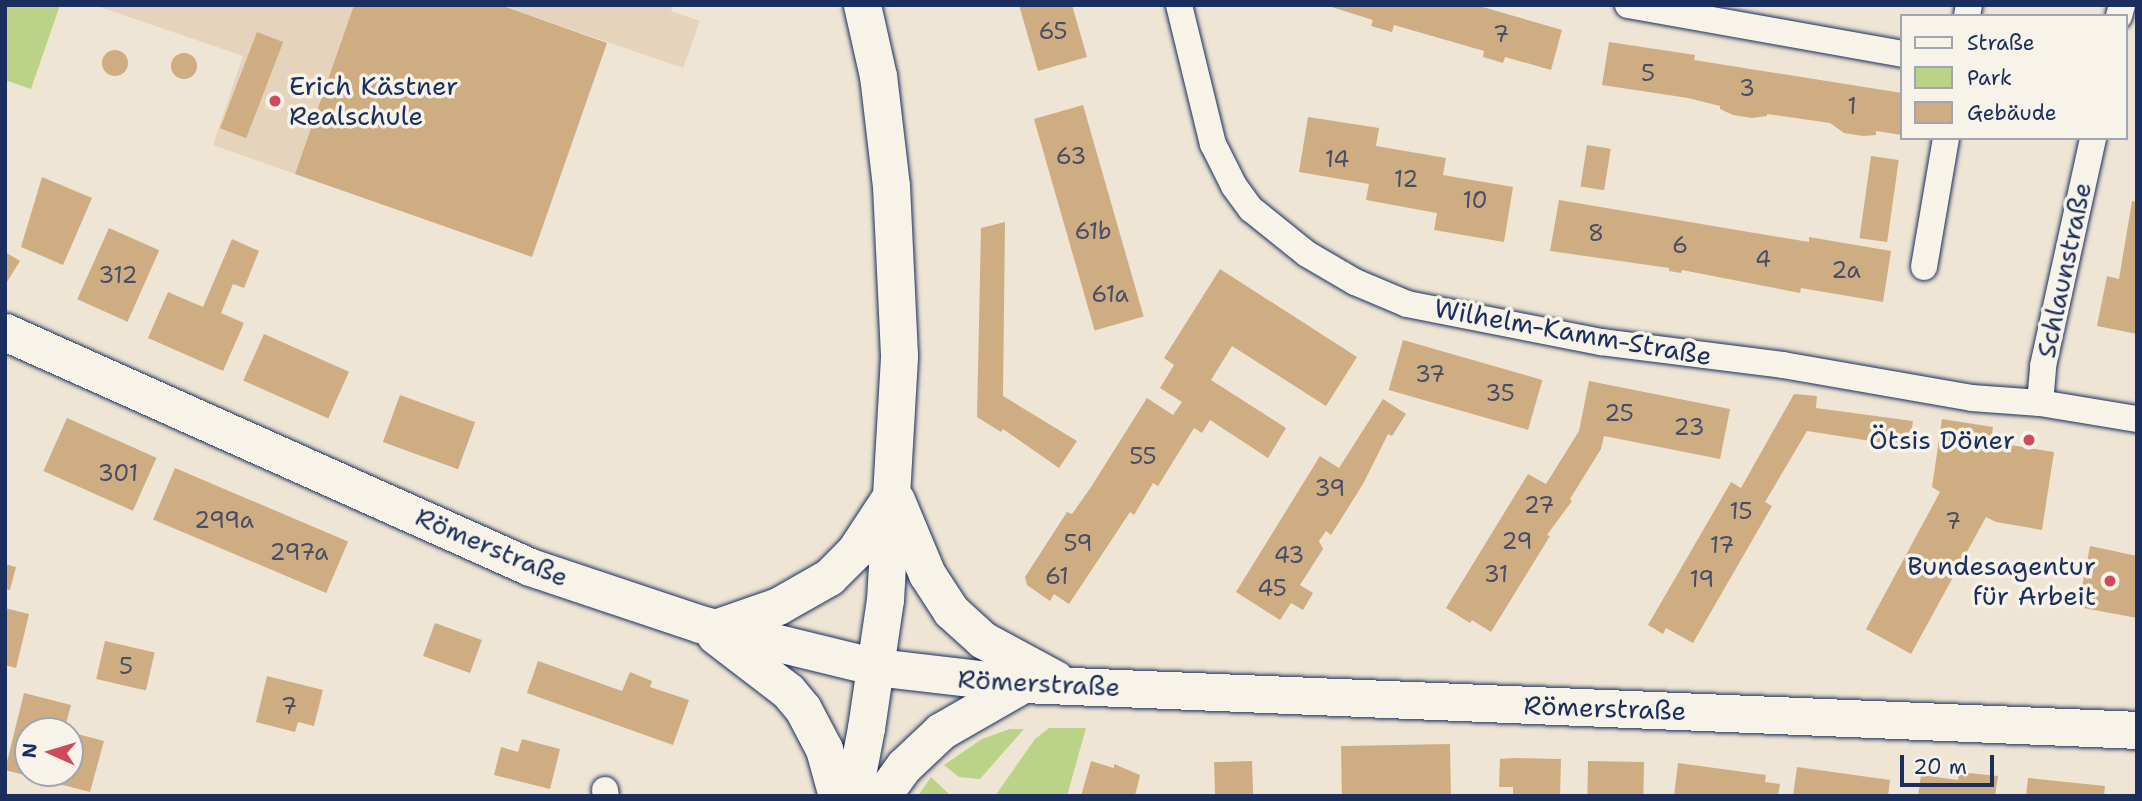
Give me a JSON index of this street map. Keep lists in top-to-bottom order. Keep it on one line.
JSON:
{"streets":{"main road":["Römerstraße"],"street":["Schlaunstraße","Wilhelm-Kamm-Straße"]},"crossings":[["Schlaunstraße","Wilhelm-Kamm-Straße"]],"places":["Erich Kästner Realschule","Ötsis Döner","Bundesagentur für Arbeit"],"house_numbers":["65","7","5","3","1","63","14","12","10","61b","8","6","4","2a","312","61a","37","35","25","23","55","301","39","27","15","299a","7","29","59","17","297a","43","31","61","19","45","5","7"],"legend":["Straße","Park","Gebäude"],"scale_bar":"20 m","north":"left"}
